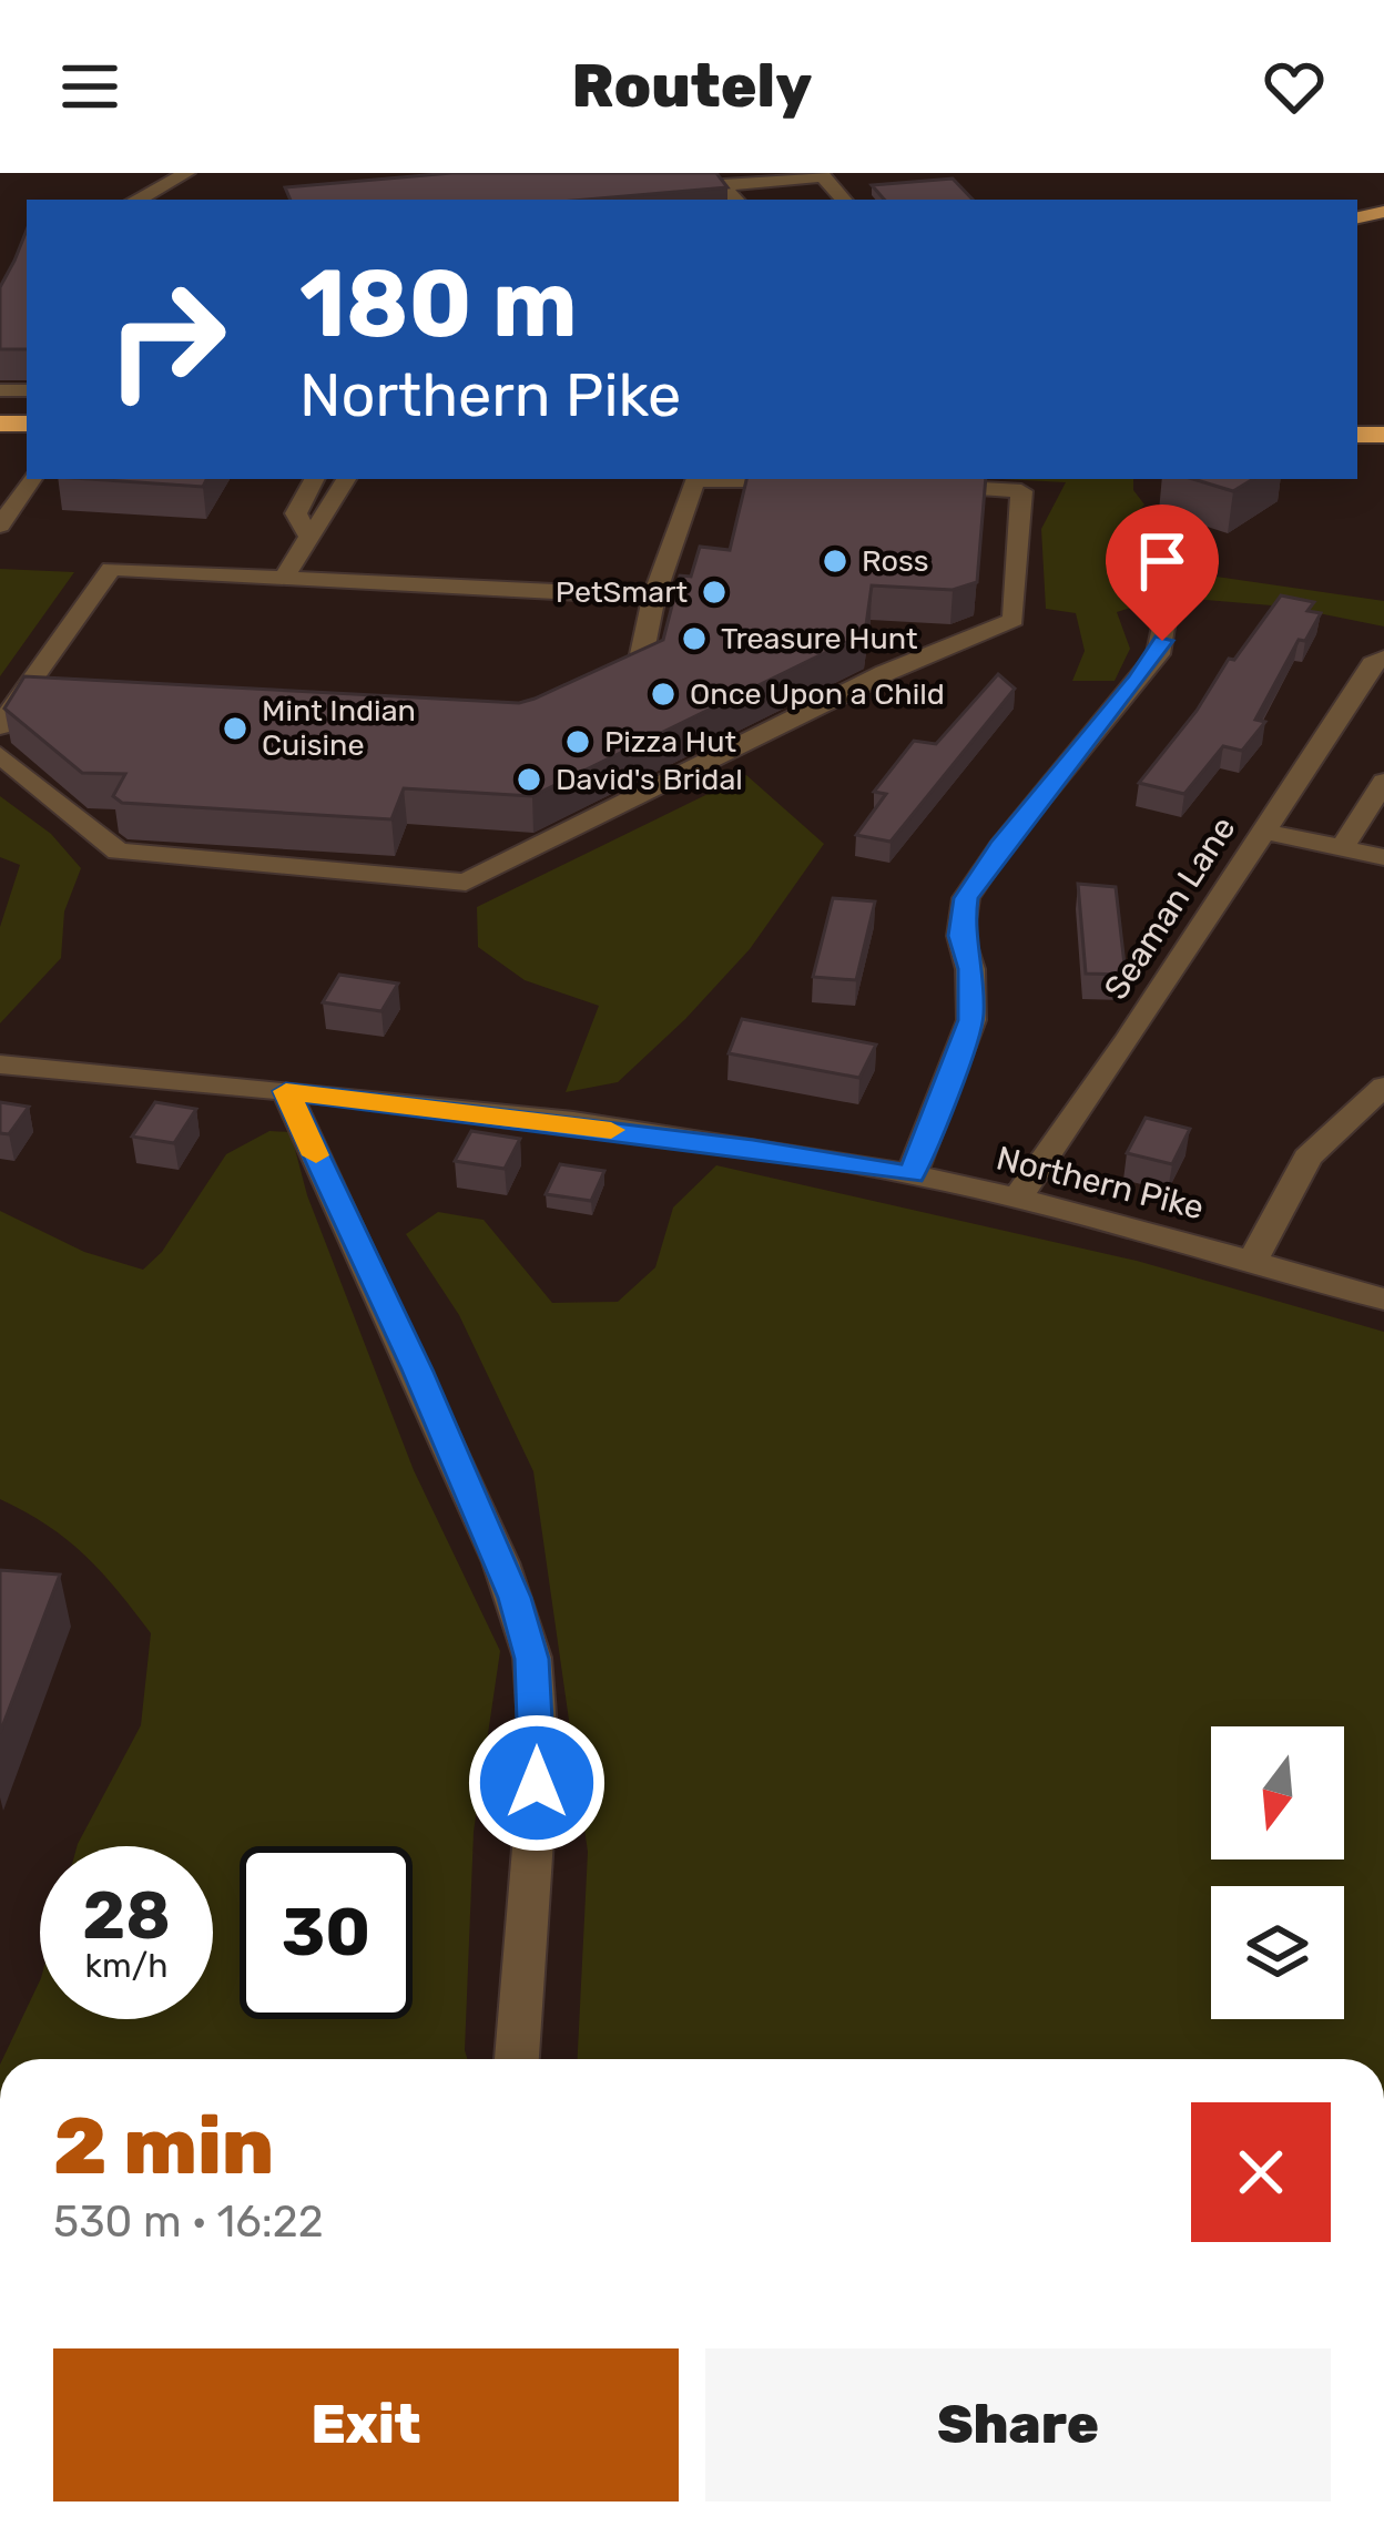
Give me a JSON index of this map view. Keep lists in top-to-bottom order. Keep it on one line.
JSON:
{"streets":{"street":["Seaman Lane","Northern Pike"]},"crossings":[["Seaman Lane","Northern Pike"]],"places":["Ross","PetSmart","Treasure Hunt","Once Upon a Child","Mint Indian Cuisine","Pizza Hut","David's Bridal"],"north":"bottom","page":{"header":"Routely","turn":["180 m","Northern Pike"],"speed":"28 km/h","limit":"30","heading":["2 min","530 m · 16:22"],"buttons":["Exit","Share"]}}
